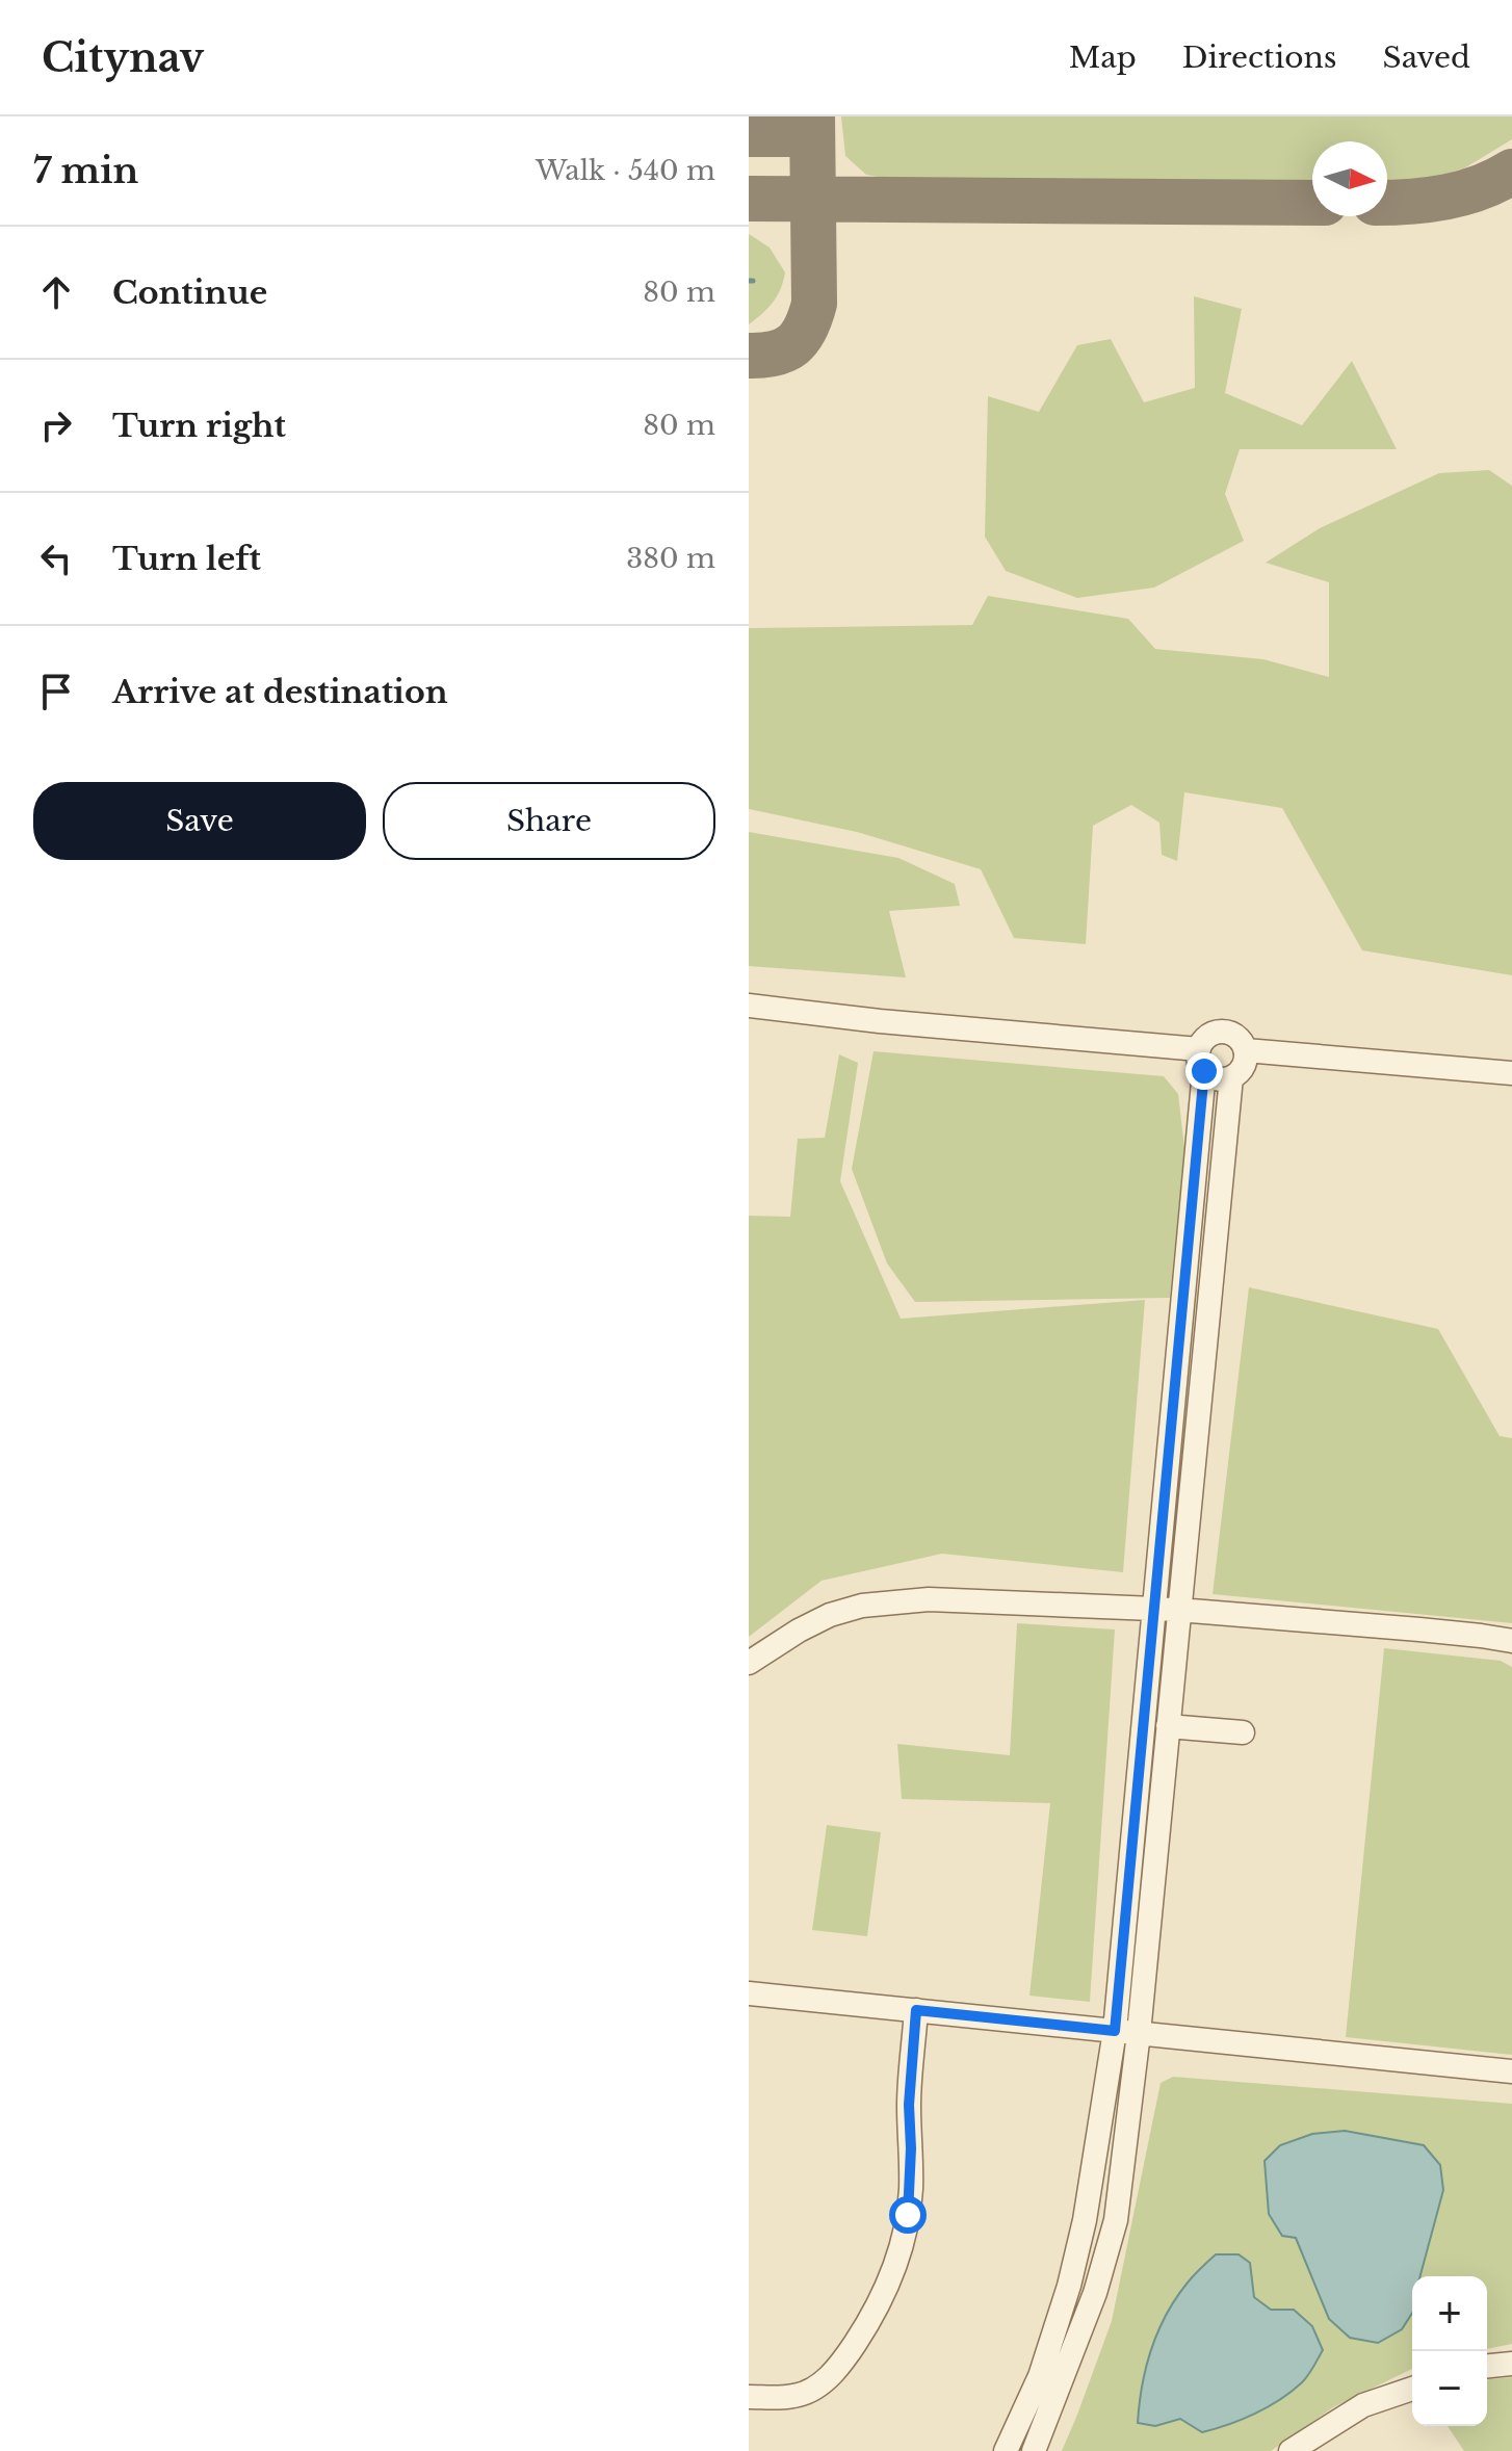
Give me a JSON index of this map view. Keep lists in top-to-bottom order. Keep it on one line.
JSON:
{"north":"right","page":{"header":"Citynav","nav":["Map","Directions","Saved"],"heading":["7 min","Walk · 540 m"],"list":[["Continue","80 m"],["Turn right","80 m"],["Turn left","380 m"],"Arrive at destination"],"buttons":["Save","Share"],"map_buttons":["+","−"]}}
